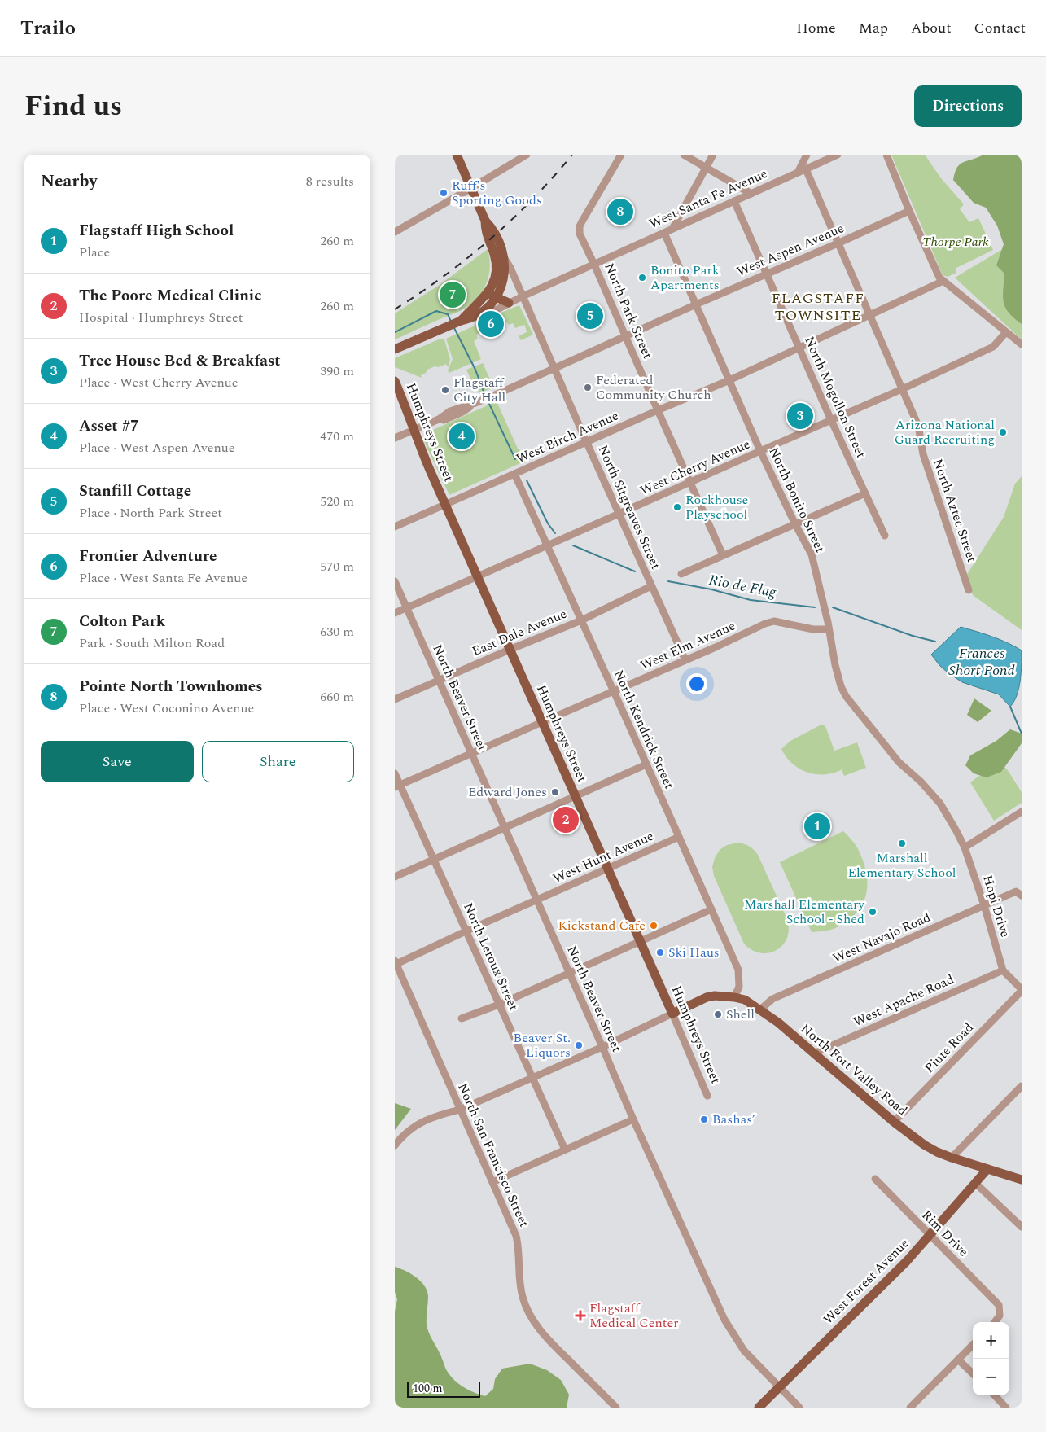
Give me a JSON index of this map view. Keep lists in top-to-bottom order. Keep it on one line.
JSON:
{"streets":{"main road":["West Santa Fe Avenue","Humphreys Street","North Fort Valley Road","West Forest Avenue"],"street":["West Aspen Avenue","North Park Street","North Mogollon Street","West Birch Avenue","West Cherry Avenue","North Bonito Street","North Sitgreaves Street","North Aztec Street","East Dale Avenue","West Elm Avenue","North Beaver Street","North Kendrick Street","West Hunt Avenue","Hopi Drive","West Navajo Road","North Leroux Street","West Apache Road","Piute Road","North San Francisco Street","Rim Drive"]},"crossings":[["West Santa Fe Avenue","North Park Street"],["West Santa Fe Avenue","North Mogollon Street"],["West Santa Fe Avenue","North Bonito Street"],["West Santa Fe Avenue","North Sitgreaves Street"],["West Santa Fe Avenue","North Aztec Street"],["West Aspen Avenue","North Park Street"],["West Aspen Avenue","North Mogollon Street"],["West Aspen Avenue","Humphreys Street"],["West Aspen Avenue","North Bonito Street"],["West Aspen Avenue","North Sitgreaves Street"],["West Aspen Avenue","North Aztec Street"],["North Park Street","West Birch Avenue"],["North Park Street","West Cherry Avenue"],["North Mogollon Street","West Birch Avenue"],["North Mogollon Street","West Cherry Avenue"],["Humphreys Street","West Birch Avenue"],["Humphreys Street","West Cherry Avenue"],["Humphreys Street","East Dale Avenue"],["Humphreys Street","West Elm Avenue"],["Humphreys Street","West Hunt Avenue"],["Humphreys Street","North Fort Valley Road"],["West Birch Avenue","North Bonito Street"],["West Birch Avenue","North Sitgreaves Street"],["West Birch Avenue","North Aztec Street"],["West Birch Avenue","North Kendrick Street"],["West Cherry Avenue","North Bonito Street"],["West Cherry Avenue","North Sitgreaves Street"],["West Cherry Avenue","North Aztec Street"],["West Cherry Avenue","North Beaver Street"],["West Cherry Avenue","North Kendrick Street"],["North Bonito Street","West Elm Avenue"],["North Bonito Street","Hopi Drive"],["North Sitgreaves Street","East Dale Avenue"],["North Sitgreaves Street","West Elm Avenue"],["East Dale Avenue","North Beaver Street"],["East Dale Avenue","North Kendrick Street"],["West Elm Avenue","North Beaver Street"],["West Elm Avenue","North Kendrick Street"],["West Elm Avenue","North Leroux Street"],["North Beaver Street","West Hunt Avenue"],["North Beaver Street","West Forest Avenue"],["North Kendrick Street","West Hunt Avenue"],["North Kendrick Street","North Fort Valley Road"],["West Hunt Avenue","North Leroux Street"],["West Hunt Avenue","North San Francisco Street"],["Hopi Drive","West Navajo Road"],["Hopi Drive","West Apache Road"],["Hopi Drive","Piute Road"],["West Navajo Road","North Fort Valley Road"],["West Apache Road","North Fort Valley Road"],["Piute Road","North Fort Valley Road"],["North Fort Valley Road","West Forest Avenue"],["Rim Drive","West Forest Avenue"]],"districts":["FLAGSTAFF TOWNSITE"],"water":["Rio de Flag","Frances Short Pond"],"parks":["Thorpe Park"],"places":{"other":["Ruff's Sporting Goods","Bonito Park Apartments","Federated Community Church","Flagstaff City Hall","Arizona National Guard Recruiting","Rockhouse Playschool","Edward Jones","Marshall Elementary School","Marshall Elementary School - Shed","Kickstand Cafe","Ski Haus","Shell","Beaver St. Liquors","Bashas’"],"health":["Flagstaff Medical Center"]},"scale_bar":"100 m","page":{"header":"Trailo","nav":["Home","Map","About","Contact"],"title":"Find us","buttons":["Directions",["Save","Share"]],"heading":["Nearby","8 results"],"pins":["8","7","5","6","3","4","2","1"],"list":[{"mark":"1","name":"Flagstaff High School","note":"Place","value":"260 m"},{"mark":"2","name":"The Poore Medical Clinic","note":"Hospital · Humphreys Street","value":"260 m"},{"mark":"3","name":"Tree House Bed & Breakfast","note":"Place · West Cherry Avenue","value":"390 m"},{"mark":"4","name":"Asset #7","note":"Place · West Aspen Avenue","value":"470 m"},{"mark":"5","name":"Stanfill Cottage","note":"Place · North Park Street","value":"520 m"},{"mark":"6","name":"Frontier Adventure","note":"Place · West Santa Fe Avenue","value":"570 m"},{"mark":"7","name":"Colton Park","note":"Park · South Milton Road","value":"630 m"},{"mark":"8","name":"Pointe North Townhomes","note":"Place · West Coconino Avenue","value":"660 m"}],"map_buttons":["+","−"],"scale":"100 m"}}
